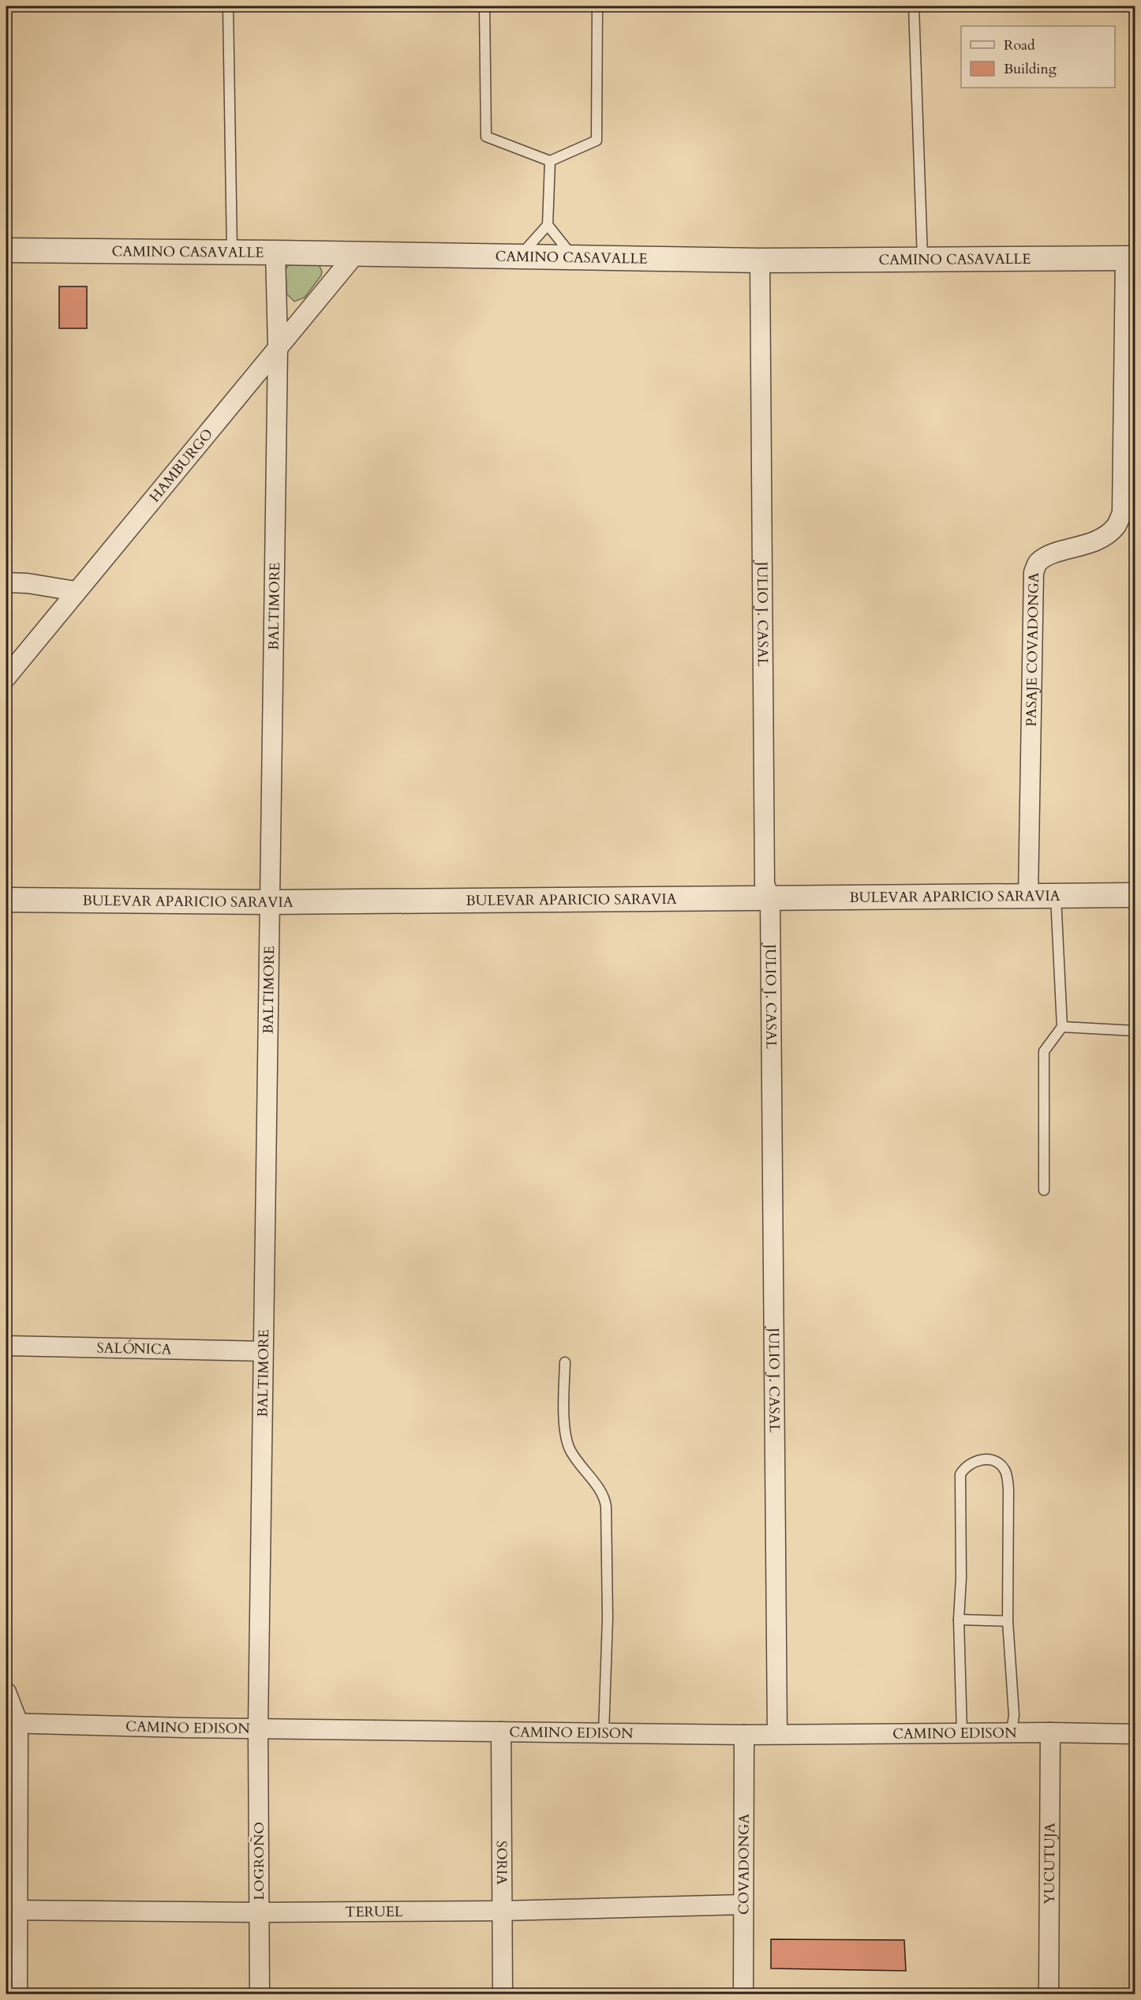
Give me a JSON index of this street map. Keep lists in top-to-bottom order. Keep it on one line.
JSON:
{"streets":{"street":["CAMINO CASAVALLE","HAMBURGO","BALTIMORE","JULIO J. CASAL","PASAJE COVADONGA","BULEVAR APARICIO SARAVIA","SALÓNICA","CAMINO EDISON","LOGROÑO","SORIA","YUCUTUJA","COVADONGA","TERUEL"]},"crossings":[["CAMINO CASAVALLE","HAMBURGO"],["CAMINO CASAVALLE","BALTIMORE"],["CAMINO CASAVALLE","JULIO J. CASAL"],["CAMINO CASAVALLE","PASAJE COVADONGA"],["HAMBURGO","BALTIMORE"],["BALTIMORE","BULEVAR APARICIO SARAVIA"],["BALTIMORE","SALÓNICA"],["BALTIMORE","CAMINO EDISON"],["BALTIMORE","LOGROÑO"],["JULIO J. CASAL","BULEVAR APARICIO SARAVIA"],["JULIO J. CASAL","CAMINO EDISON"],["PASAJE COVADONGA","BULEVAR APARICIO SARAVIA"],["CAMINO EDISON","LOGROÑO"],["CAMINO EDISON","SORIA"],["CAMINO EDISON","YUCUTUJA"],["CAMINO EDISON","COVADONGA"],["LOGROÑO","TERUEL"],["SORIA","TERUEL"],["COVADONGA","TERUEL"]],"legend":["Road","Building"]}
